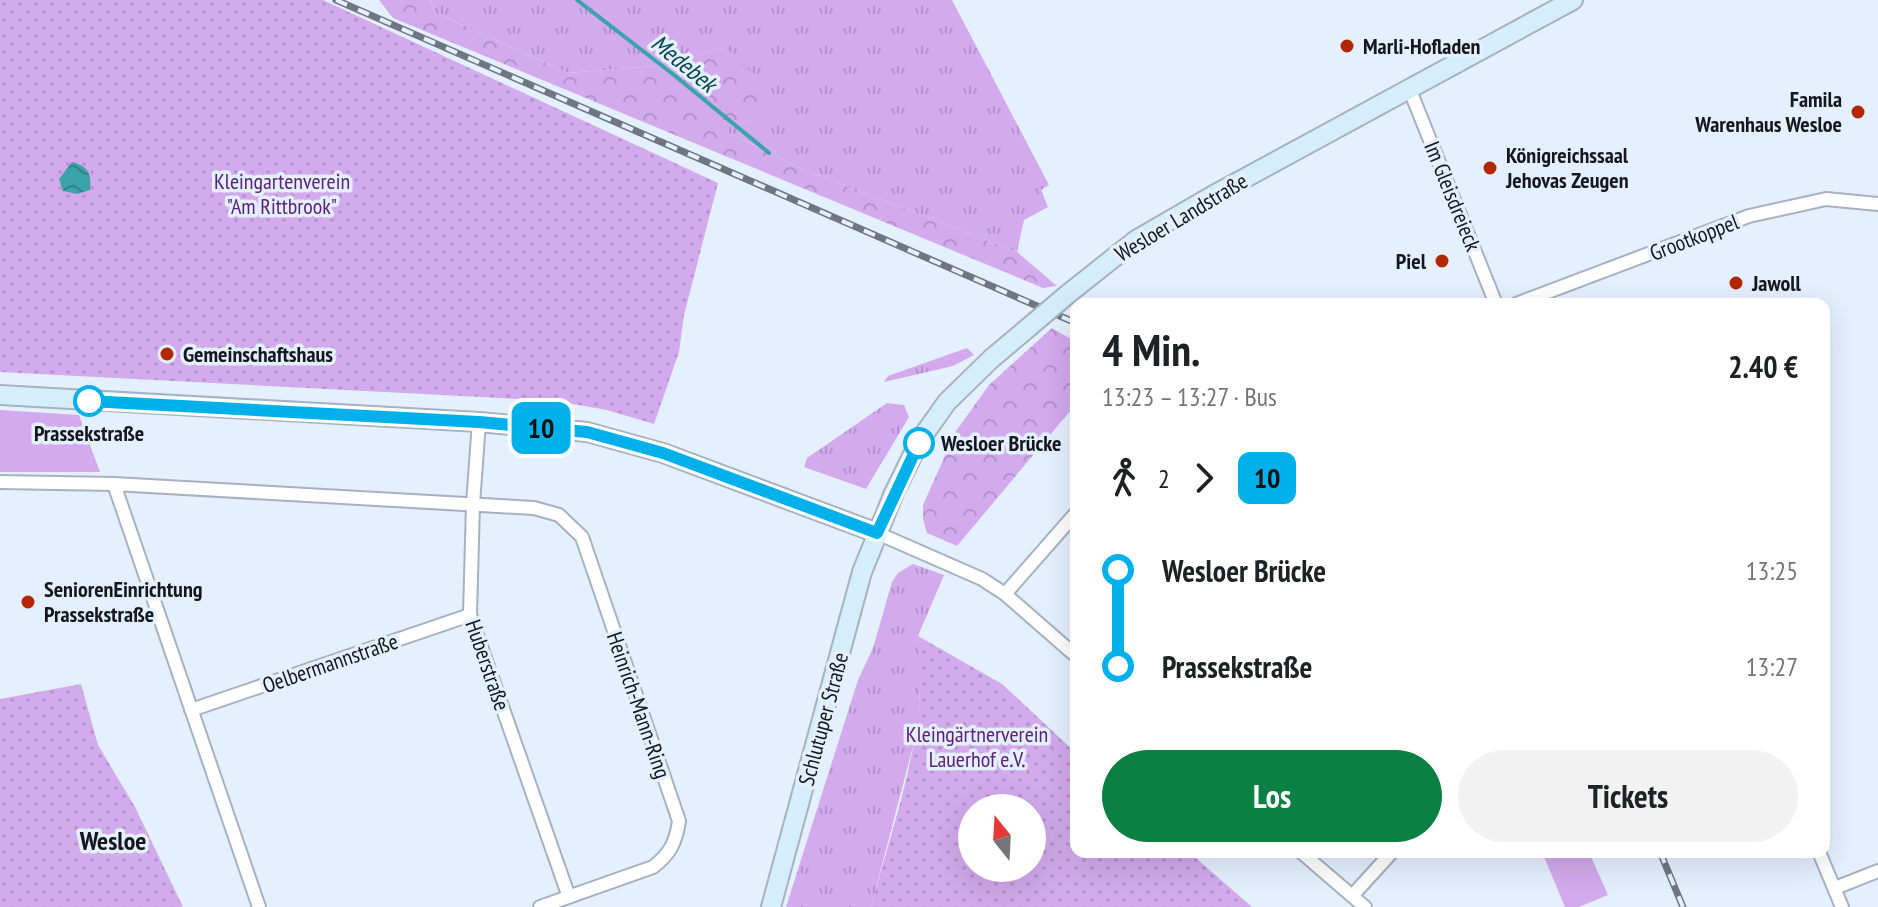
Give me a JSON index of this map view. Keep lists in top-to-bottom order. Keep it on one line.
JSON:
{"streets":{"main road":["Wesloer Landstraße","Schlutuper Straße"],"street":["Im Gleisdreieck","Grootkoppel","Oelbermannstraße","Huberstraße","Heinrich-Mann-Ring"]},"crossings":[["Im Gleisdreieck","Wesloer Landstraße"],["Wesloer Landstraße","Schlutuper Straße"],["Oelbermannstraße","Huberstraße"],["Huberstraße","Heinrich-Mann-Ring"]],"districts":["Wesloe"],"water":["Medebek"],"parks":["Kleingartenverein \"Am Rittbrook\"","Kleingärtnerverein Lauerhof e.V."],"places":["Marli-Hofladen","Famila Warenhaus Wesloe","Königreichssaal Jehovas Zeugen","Piel","Jawoll","Gemeinschaftshaus","Prassekstraße","Wesloer Brücke","SeniorenEinrichtung Prassekstraße"],"lines":["bus line 10"],"north":"top","page":{"on_map":"10","heading":["4 Min.","13:23 – 13:27 · Bus","2.40 €"],"legs":["2","10"],"list":[{"name":"Wesloer Brücke","value":"13:25"},{"name":"Prassekstraße","value":"13:27"}],"buttons":["Los","Tickets"]}}
